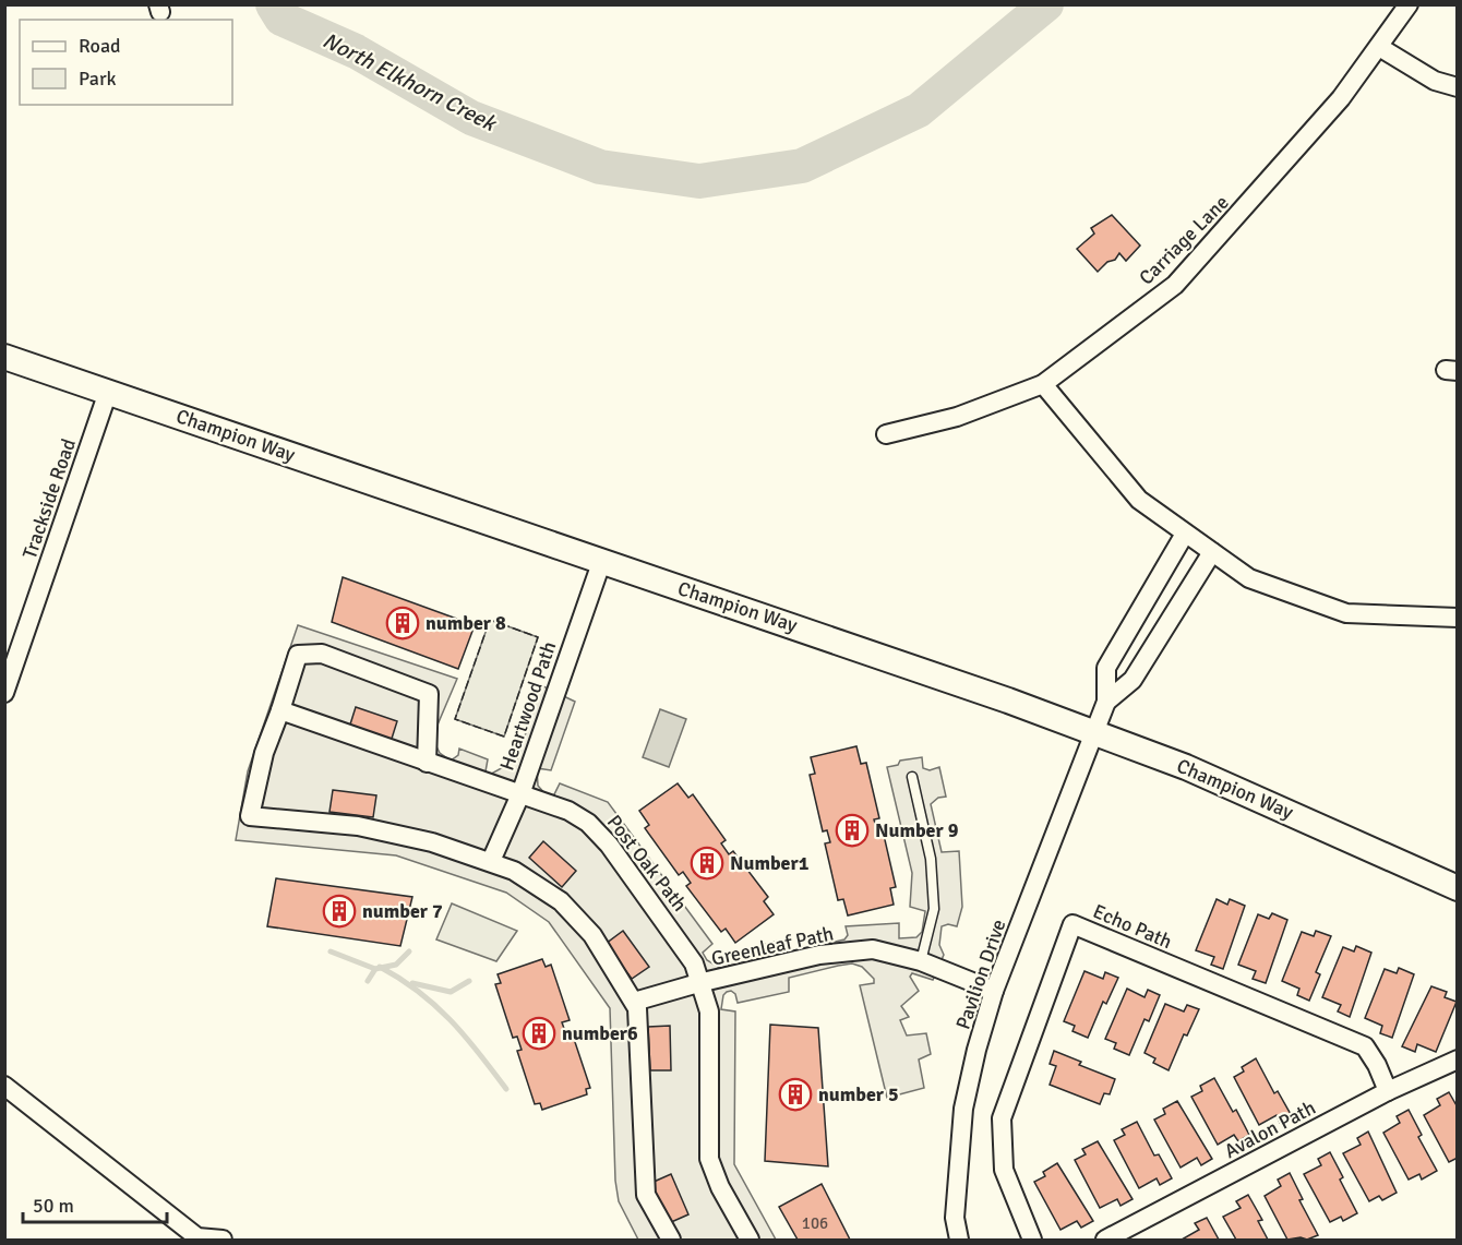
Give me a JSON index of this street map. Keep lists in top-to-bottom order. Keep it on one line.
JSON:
{"streets":{"main road":["Champion Way"],"street":["Carriage Lane","Trackside Road","Heartwood Path","Post Oak Path","Echo Path","Greenleaf Path","Pavilion Drive","Avalon Path"]},"crossings":[["Champion Way","Trackside Road"],["Champion Way","Heartwood Path"],["Champion Way","Pavilion Drive"],["Heartwood Path","Post Oak Path"],["Post Oak Path","Greenleaf Path"],["Echo Path","Avalon Path"],["Greenleaf Path","Pavilion Drive"]],"water":["North Elkhorn Creek"],"places":{"building":["number 8","Number 9","Number1","number 7","number6","number 5"]},"house_numbers":["106"],"legend":["Road","Park"],"scale_bar":"50 m"}
